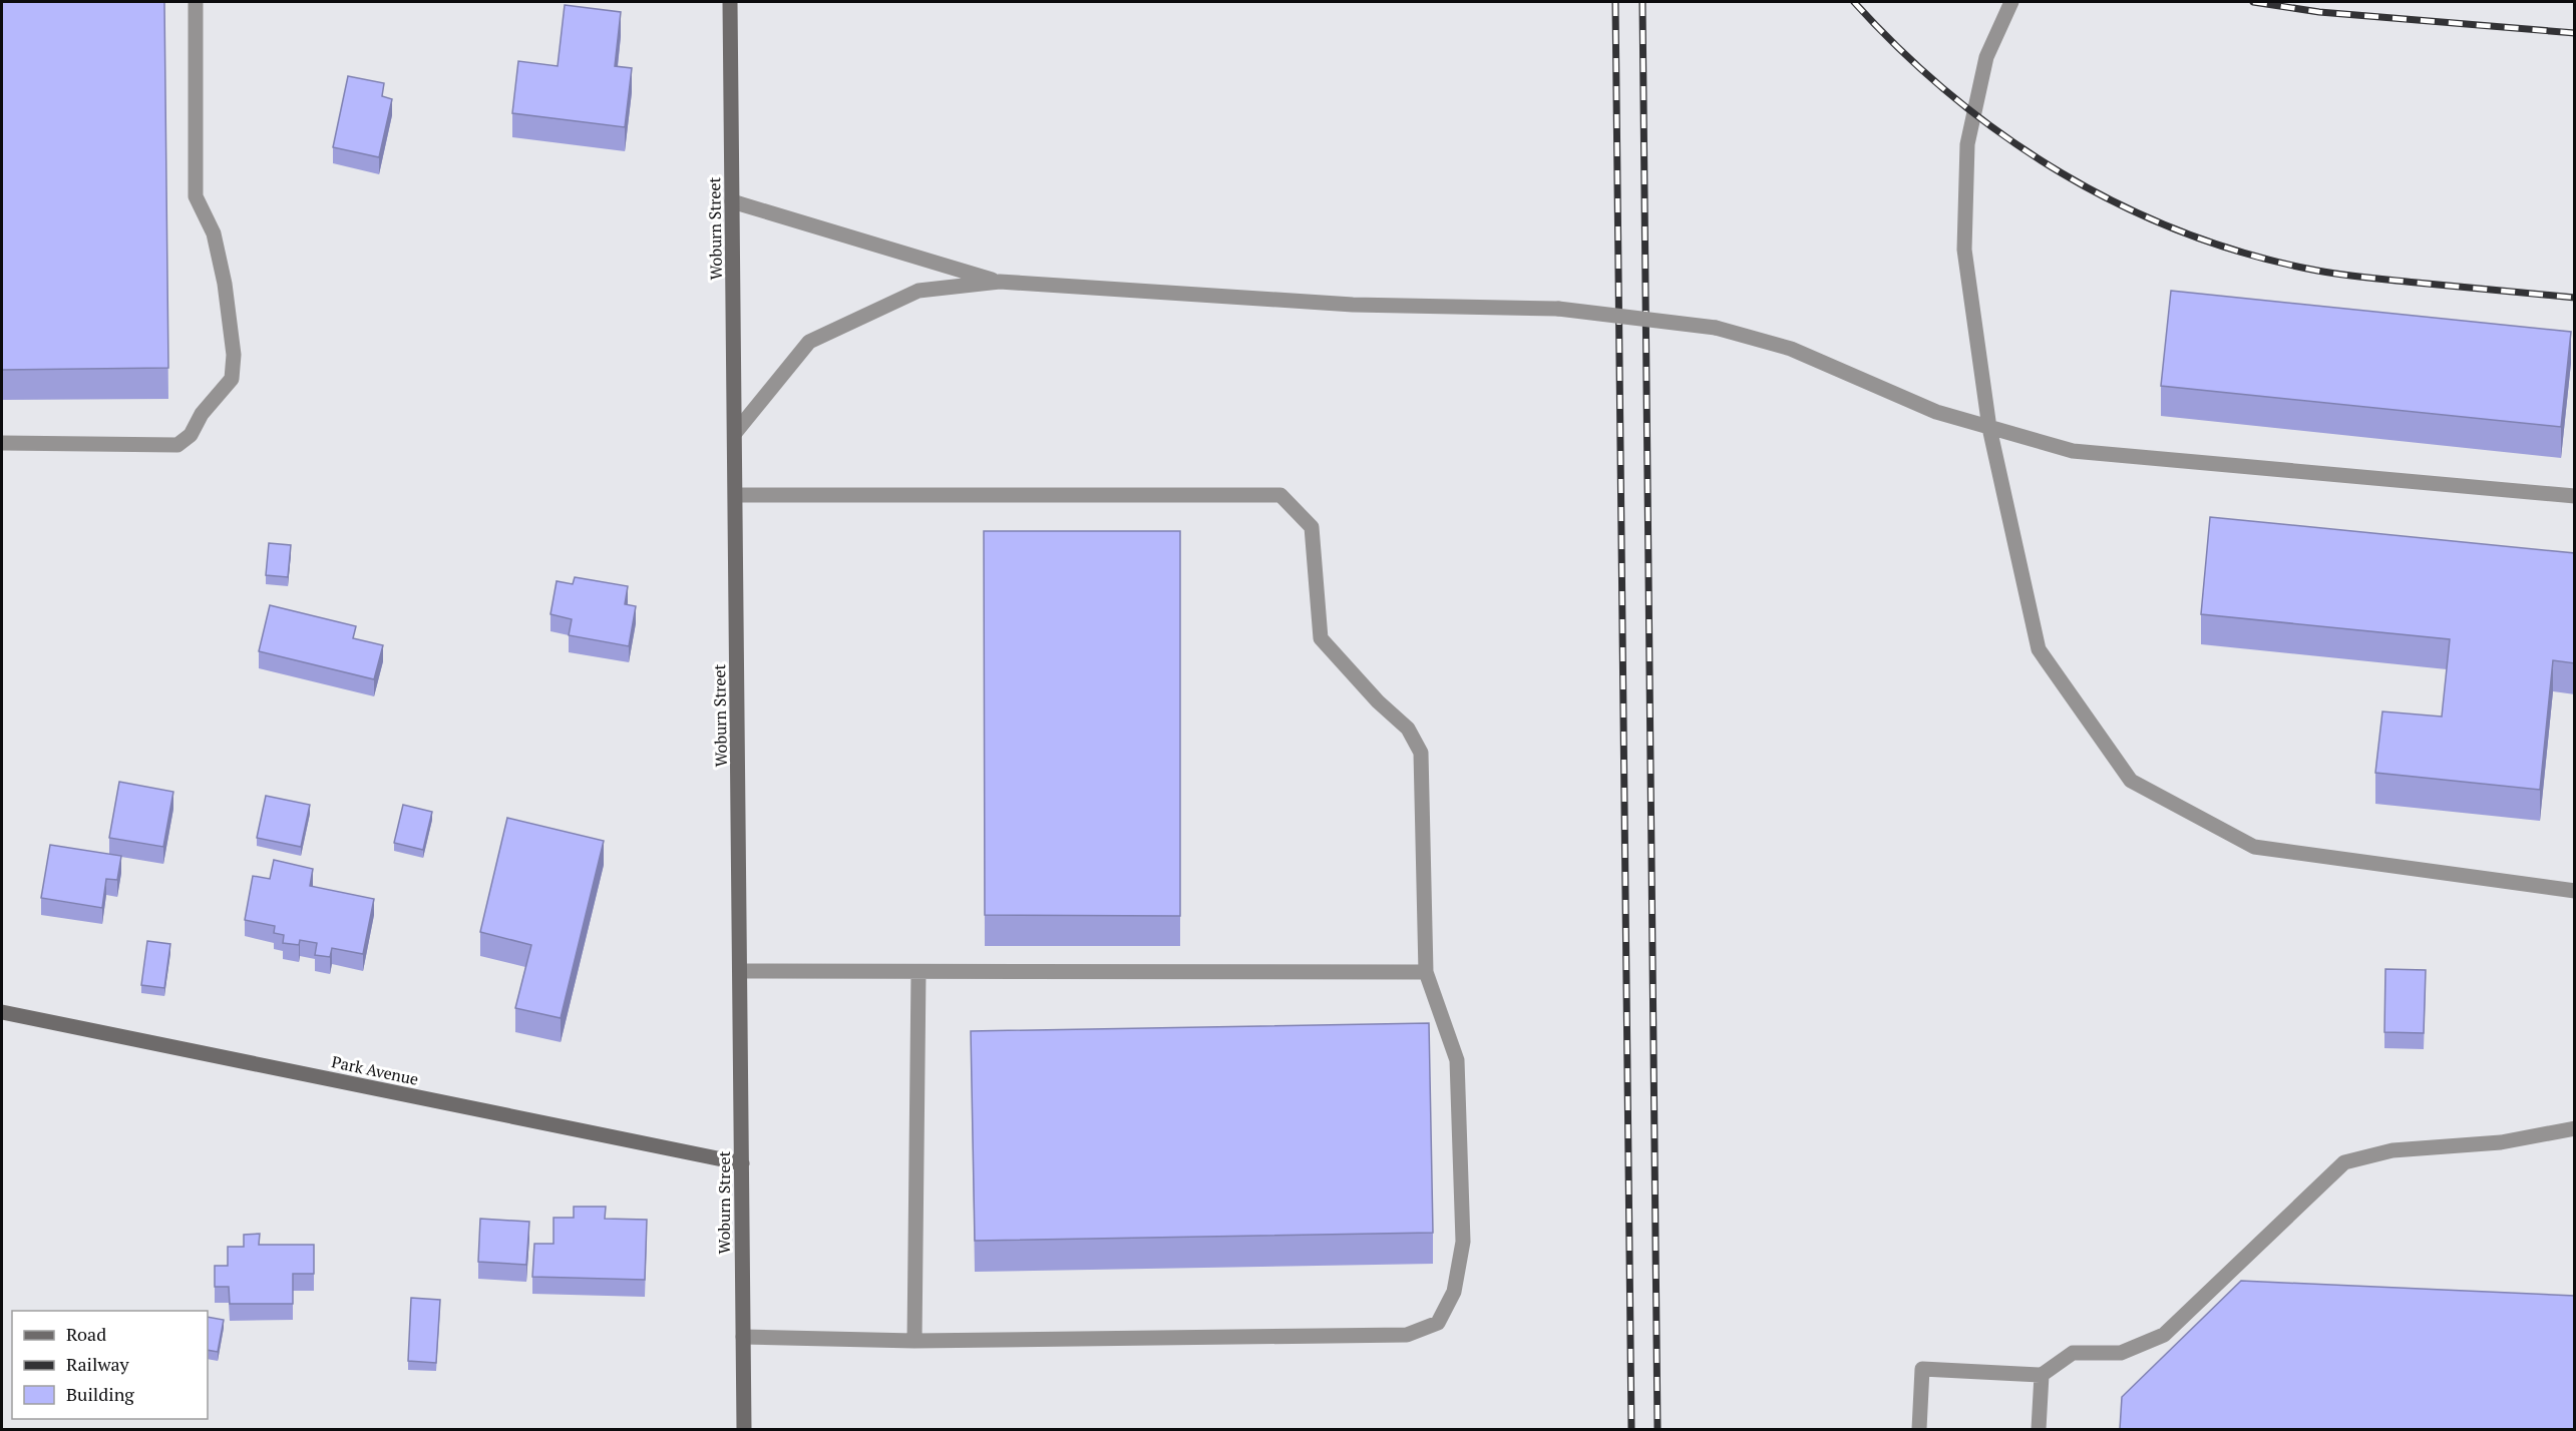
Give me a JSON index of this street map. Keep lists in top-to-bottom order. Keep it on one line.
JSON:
{"streets":{"main road":["Woburn Street","Park Avenue"]},"crossings":[["Woburn Street","Park Avenue"]],"legend":["Road","Railway","Building"]}
